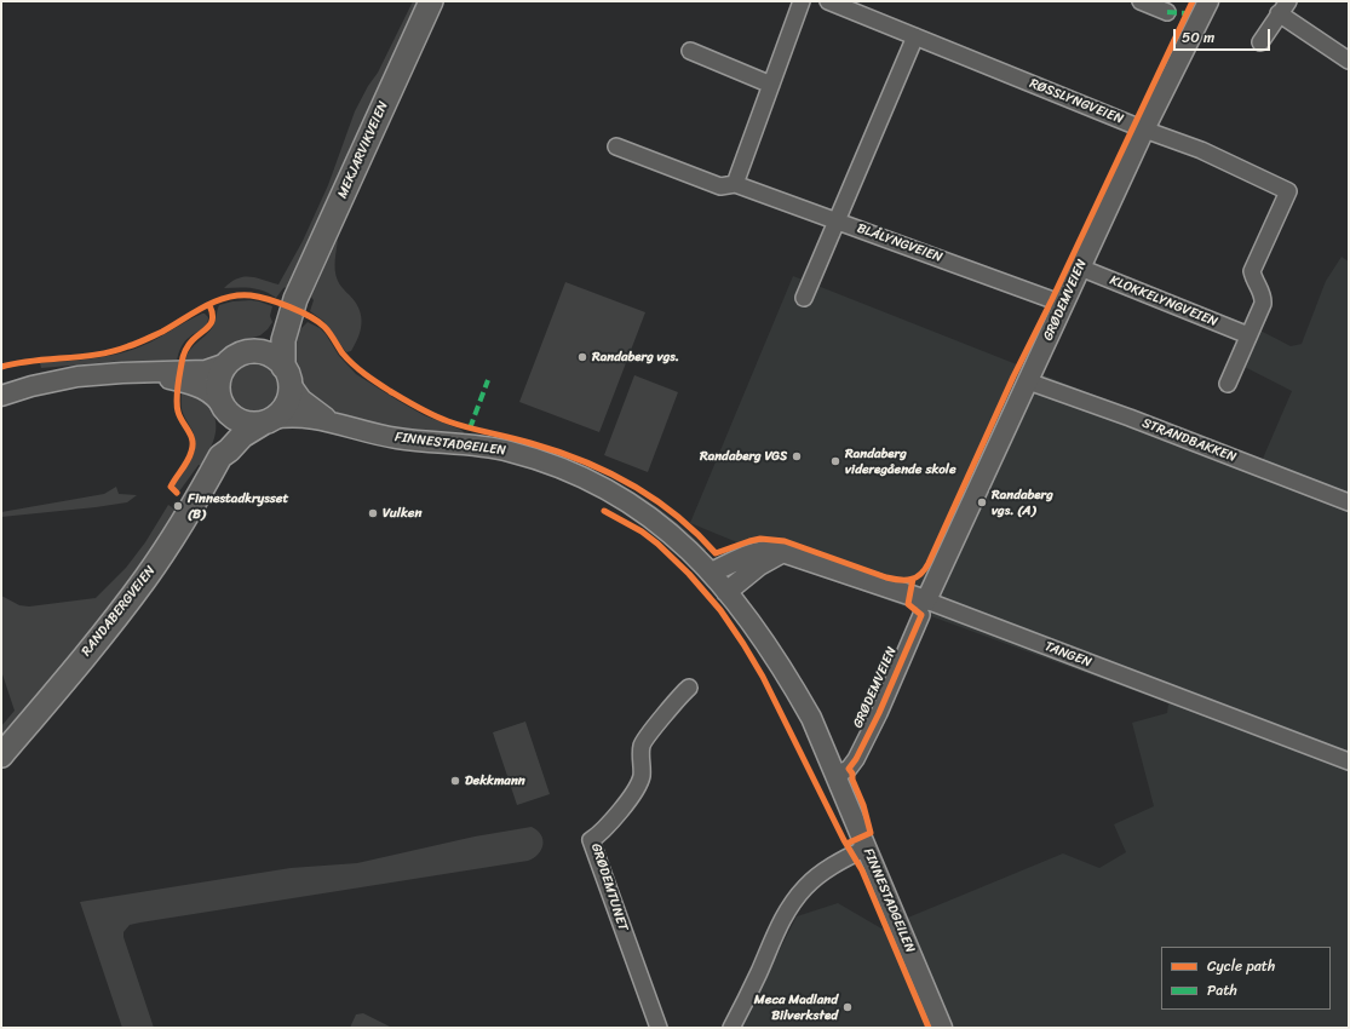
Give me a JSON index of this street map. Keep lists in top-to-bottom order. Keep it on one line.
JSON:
{"streets":{"highway":["MEKJARVIKVEIEN","RANDABERGVEIEN"],"main road":["GRØDEMVEIEN","FINNESTADGEILEN","TANGEN"],"street":["RØSSLYNGVEIEN","BLÅLYNGVEIEN","KLOKKELYNGVEIEN","STRANDBAKKEN","GRØDEMTUNET"]},"crossings":[["RØSSLYNGVEIEN","GRØDEMVEIEN"],["RØSSLYNGVEIEN","KLOKKELYNGVEIEN"],["MEKJARVIKVEIEN","FINNESTADGEILEN"],["MEKJARVIKVEIEN","RANDABERGVEIEN"],["BLÅLYNGVEIEN","GRØDEMVEIEN"],["GRØDEMVEIEN","KLOKKELYNGVEIEN"],["GRØDEMVEIEN","STRANDBAKKEN"],["GRØDEMVEIEN","FINNESTADGEILEN"],["GRØDEMVEIEN","TANGEN"],["FINNESTADGEILEN","RANDABERGVEIEN"]],"places":["Randaberg vgs.","Randaberg VGS","Randaberg videregående skole","Randaberg vgs. (A)","Finnestadkrysset (B)","Vulken","Dekkmann","Meca Madland Bilverksted"],"legend":["Cycle path","Path"],"scale_bar":"50 m"}
